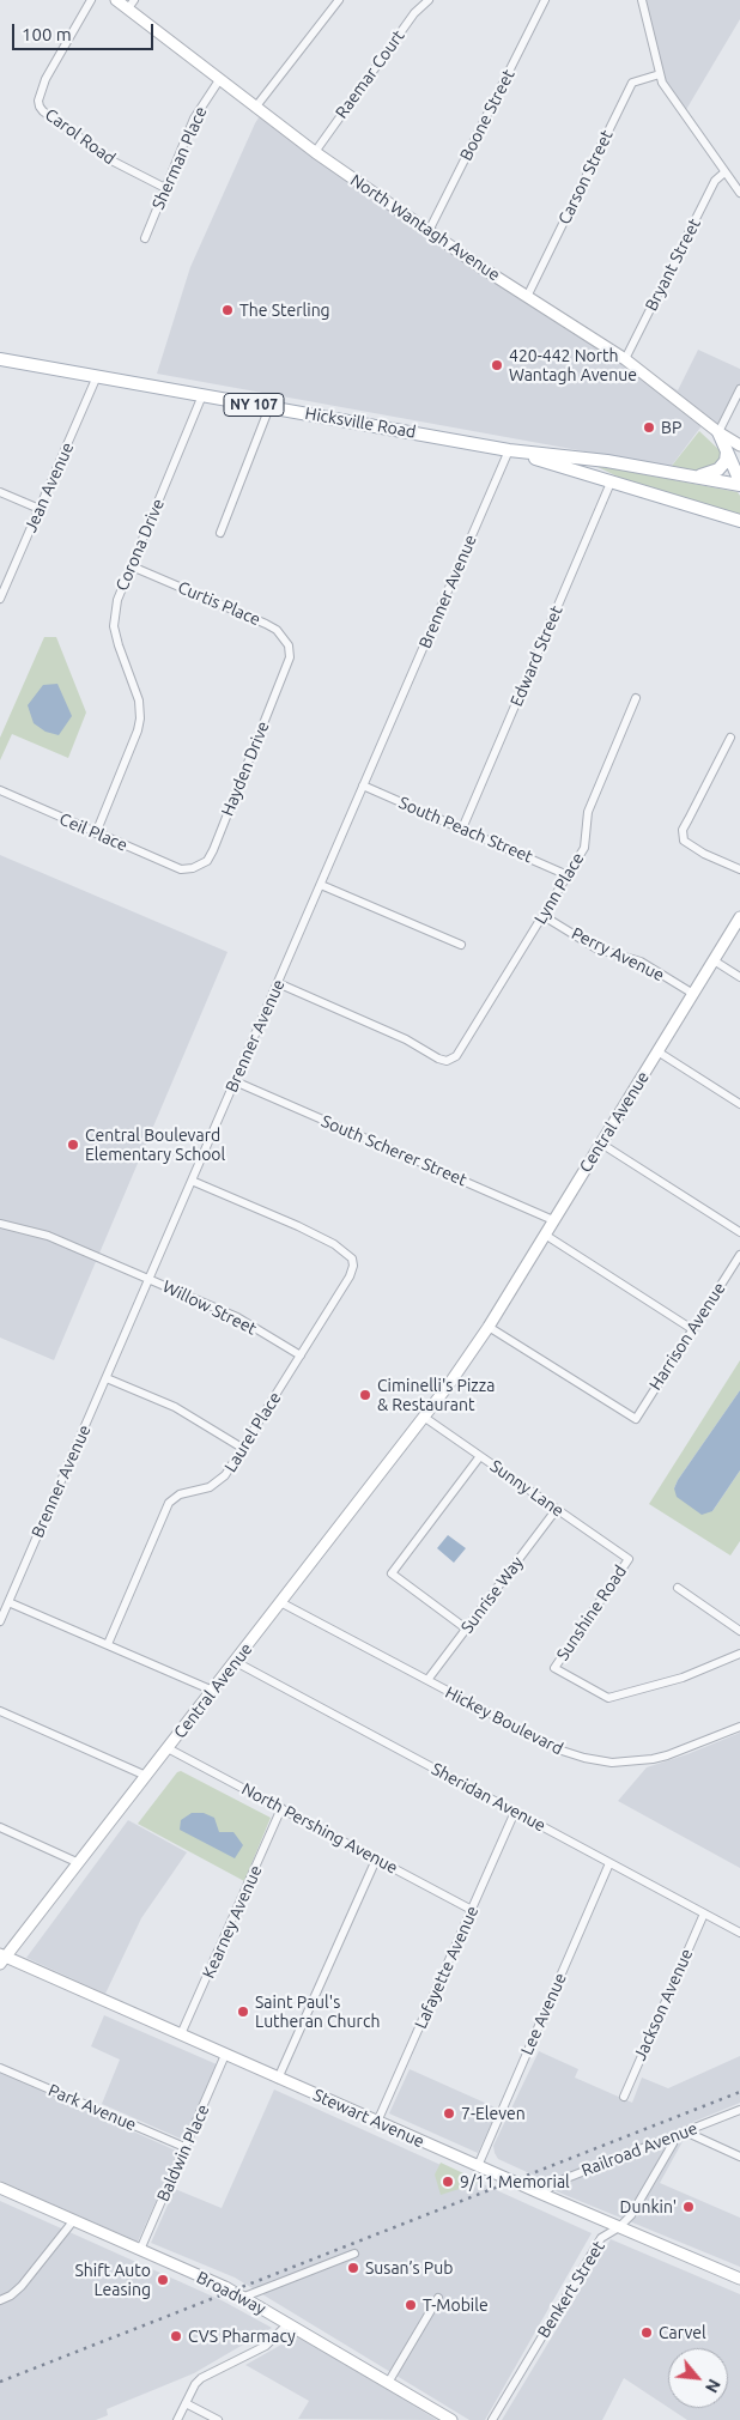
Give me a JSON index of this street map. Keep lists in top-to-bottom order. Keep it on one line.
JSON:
{"streets":{"main road":["North Wantagh Avenue","NY 107","Hicksville Road","Central Avenue","Stewart Avenue","Broadway"],"street":["Raemar Court","Boone Street","Carol Road","Sherman Place","Carson Street","Bryant Street","Jean Avenue","Corona Drive","Brenner Avenue","Curtis Place","Edward Street","Hayden Drive","South Peach Street","Ceil Place","Lynn Place","Perry Avenue","South Scherer Street","Willow Street","Harrison Avenue","Laurel Place","Sunny Lane","Sunrise Way","Sunshine Road","Hickey Boulevard","Sheridan Avenue","North Pershing Avenue","Kearney Avenue","Lafayette Avenue","Jackson Avenue","Lee Avenue","Park Avenue","Railroad Avenue","Baldwin Place","Benkert Street"]},"crossings":[["Raemar Court","North Wantagh Avenue"],["Boone Street","North Wantagh Avenue"],["Carol Road","Sherman Place"],["Sherman Place","North Wantagh Avenue"],["Carson Street","North Wantagh Avenue"],["North Wantagh Avenue","Bryant Street"],["Hicksville Road","Jean Avenue"],["Hicksville Road","Corona Drive"],["Hicksville Road","Brenner Avenue"],["Hicksville Road","Edward Street"],["Corona Drive","Curtis Place"],["Corona Drive","Ceil Place"],["Brenner Avenue","South Peach Street"],["Brenner Avenue","Lynn Place"],["Brenner Avenue","South Scherer Street"],["Brenner Avenue","Willow Street"],["Brenner Avenue","Laurel Place"],["Curtis Place","Hayden Drive"],["Edward Street","South Peach Street"],["Hayden Drive","Ceil Place"],["South Peach Street","Lynn Place"],["Lynn Place","Perry Avenue"],["Perry Avenue","Central Avenue"],["Central Avenue","South Scherer Street"],["Central Avenue","Harrison Avenue"],["Central Avenue","Sunny Lane"],["Central Avenue","Hickey Boulevard"],["Central Avenue","Sheridan Avenue"],["Central Avenue","North Pershing Avenue"],["Central Avenue","Stewart Avenue"],["Willow Street","Laurel Place"],["Sunny Lane","Sunrise Way"],["Sunny Lane","Sunshine Road"],["Sunrise Way","Hickey Boulevard"],["Sheridan Avenue","Lafayette Avenue"],["Sheridan Avenue","Jackson Avenue"],["Sheridan Avenue","Lee Avenue"],["North Pershing Avenue","Kearney Avenue"],["North Pershing Avenue","Lafayette Avenue"],["Kearney Avenue","Stewart Avenue"],["Lafayette Avenue","Stewart Avenue"],["Lee Avenue","Stewart Avenue"],["Park Avenue","Baldwin Place"],["Stewart Avenue","Railroad Avenue"],["Stewart Avenue","Baldwin Place"],["Stewart Avenue","Benkert Street"],["Railroad Avenue","Benkert Street"],["Baldwin Place","Broadway"]],"places":["The Sterling","420-442 North Wantagh Avenue","BP","Central Boulevard Elementary School","Ciminelli's Pizza & Restaurant","Saint Paul's Lutheran Church","7-Eleven","9/11 Memorial","Dunkin'","Susan’s Pub","Shift Auto Leasing","T-Mobile","Carvel","CVS Pharmacy"],"scale_bar":"100 m","north":"bottom right"}
